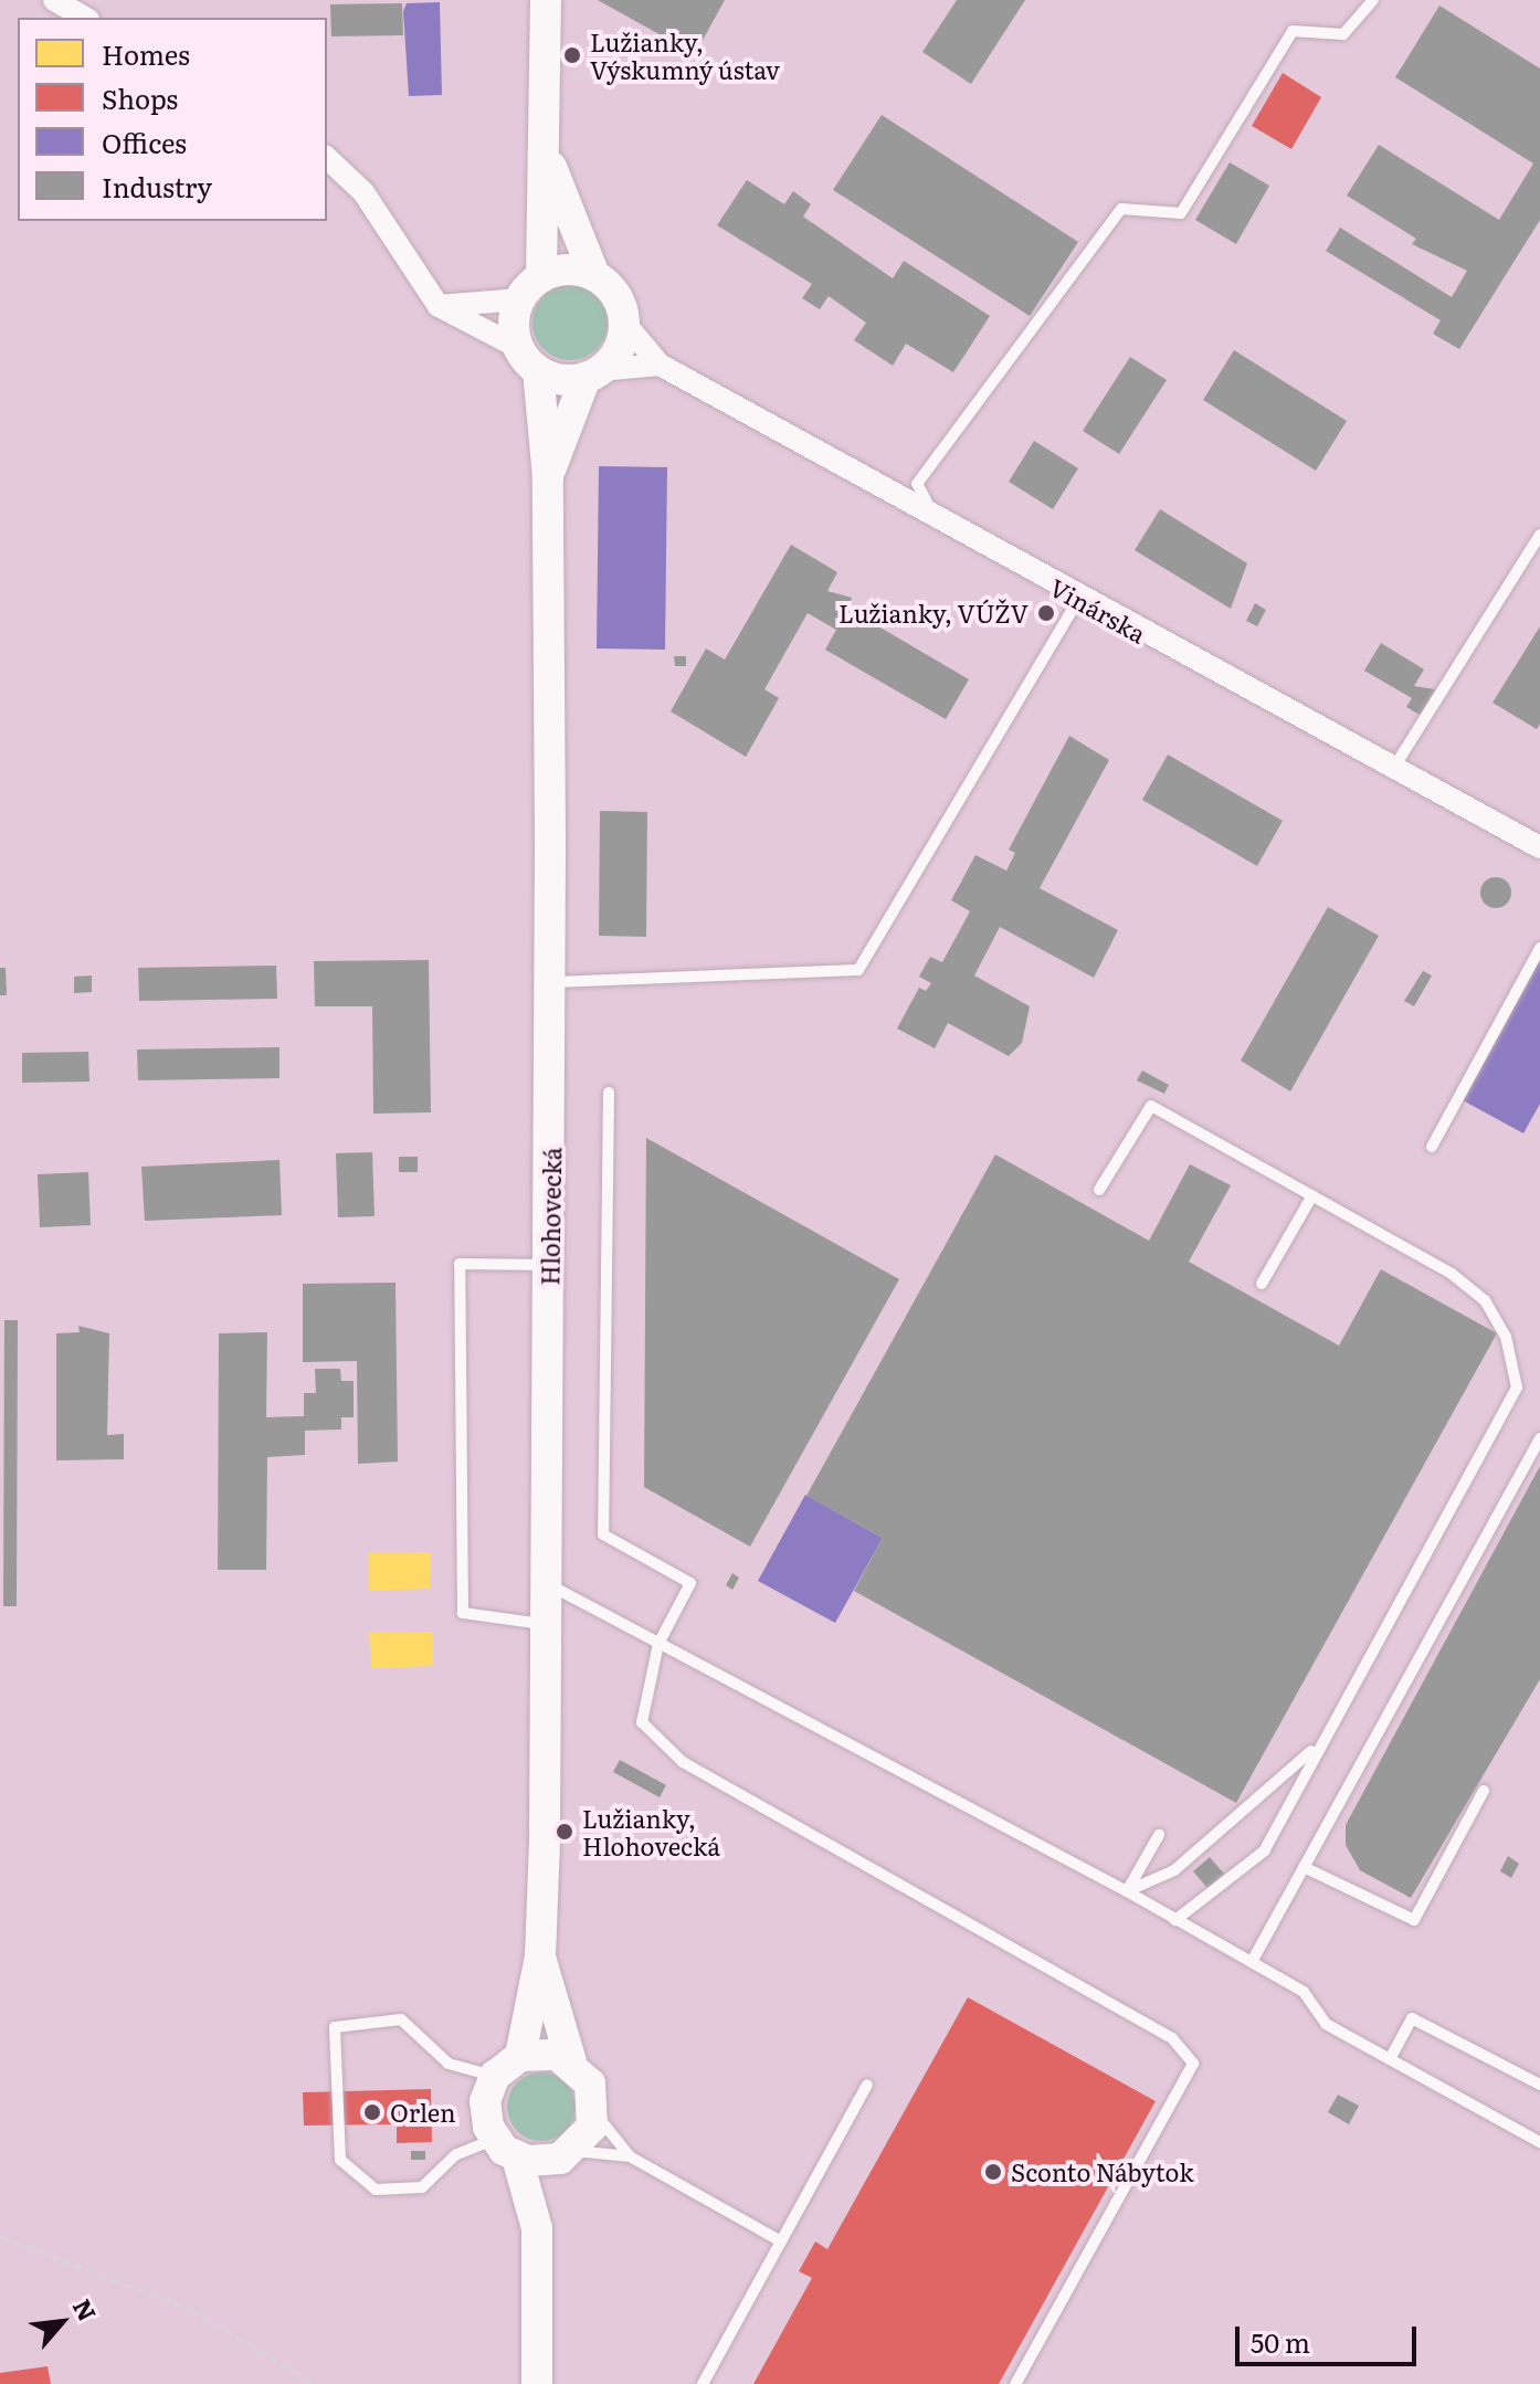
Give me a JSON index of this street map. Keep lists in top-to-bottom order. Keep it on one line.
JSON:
{"streets":{"main road":["Hlohovecká"],"street":["Vinárska"]},"crossings":[["Vinárska","Hlohovecká"]],"places":["Lužianky, Výskumný ústav","Lužianky, VÚŽV","Lužianky, Hlohovecká","Orlen","Sconto Nábytok"],"legend":["Homes","Shops","Offices","Industry"],"scale_bar":"50 m","north":"top right"}
